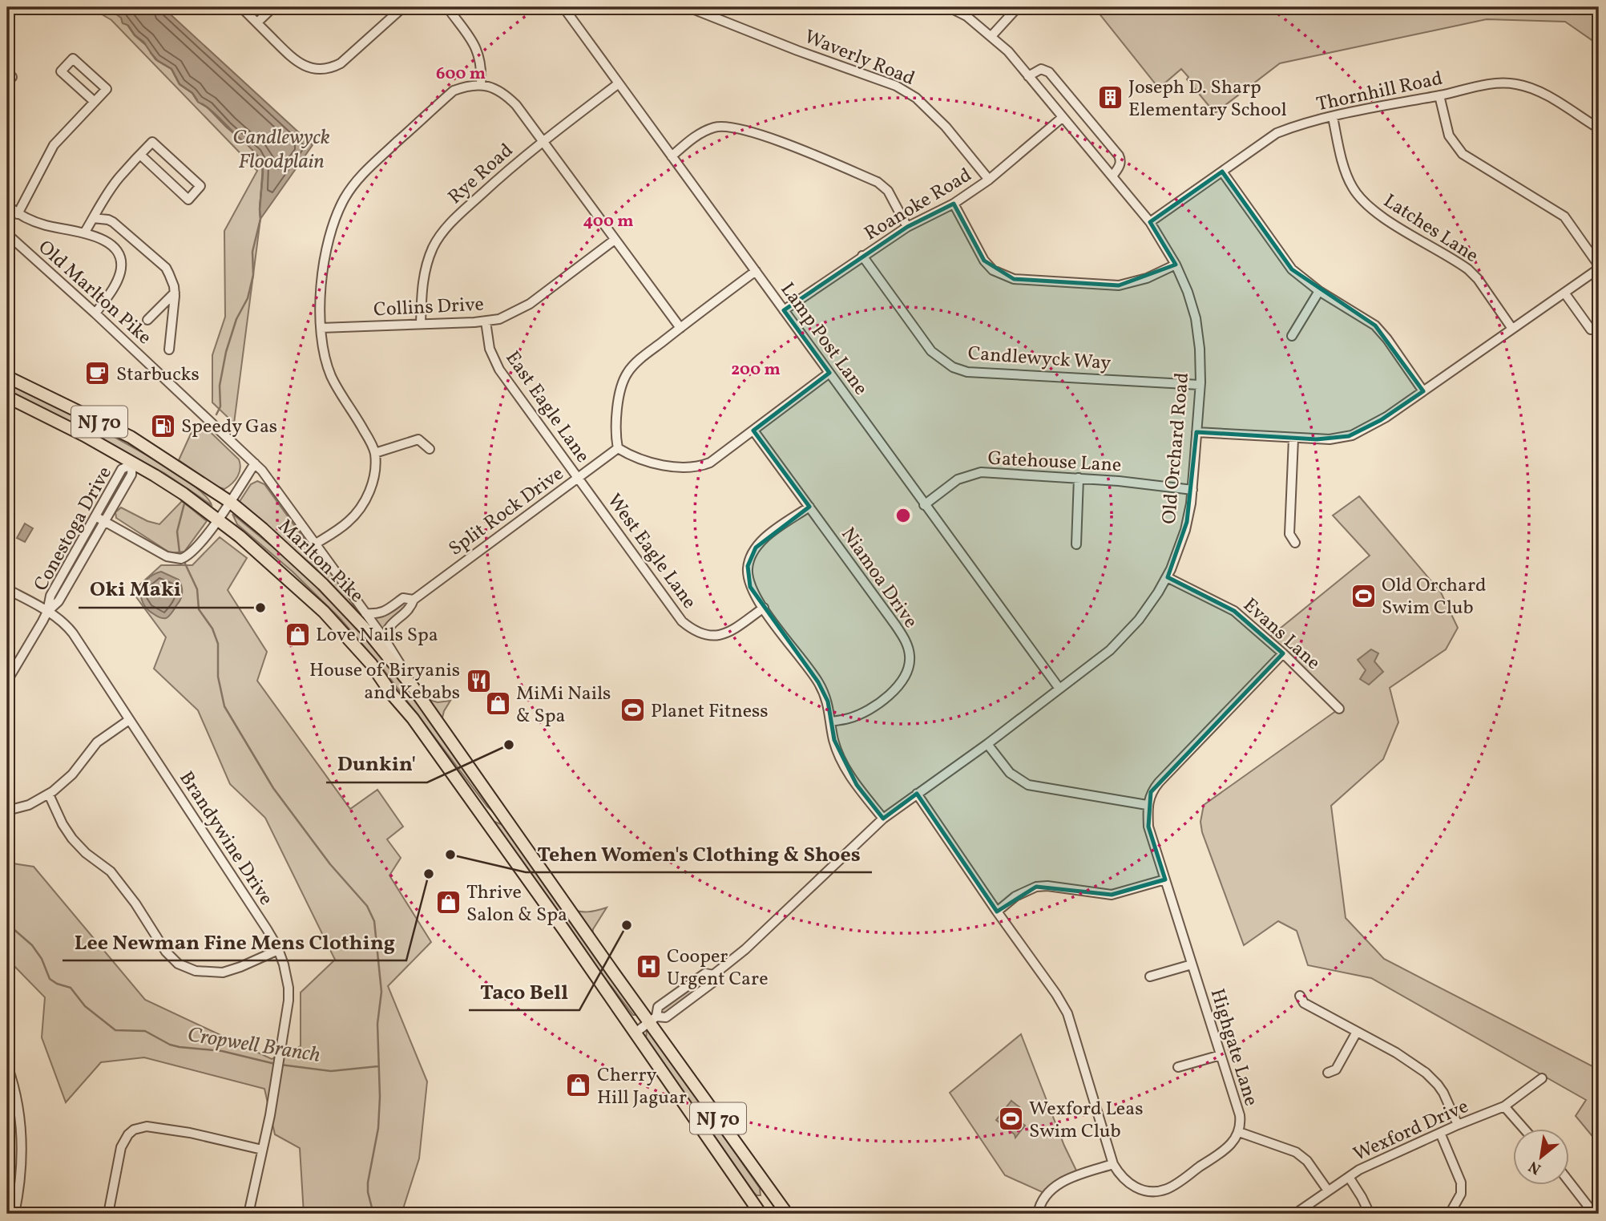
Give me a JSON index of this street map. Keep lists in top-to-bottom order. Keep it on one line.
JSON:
{"streets":{"highway":["NJ 70","Marlton Pike"],"street":["Waverly Road","Thornhill Road","Rye Road","Roanoke Road","Latches Lane","Old Marlton Pike","Collins Drive","Lamp Post Lane","Candlewyck Way","East Eagle Lane","Old Orchard Road","Gatehouse Lane","Split Rock Drive","Conestoga Drive","West Eagle Lane","Niamoa Drive","Evans Lane","Brandywine Drive","Highgate Lane","Wexford Drive"]},"crossings":[["Waverly Road","Roanoke Road"],["Thornhill Road","Latches Lane"],["Thornhill Road","Old Orchard Road"],["Rye Road","Collins Drive"],["Rye Road","Lamp Post Lane"],["Roanoke Road","Lamp Post Lane"],["Roanoke Road","Candlewyck Way"],["Roanoke Road","Old Orchard Road"],["Old Marlton Pike","Split Rock Drive"],["Old Marlton Pike","Marlton Pike"],["Collins Drive","East Eagle Lane"],["Lamp Post Lane","Old Orchard Road"],["Lamp Post Lane","Gatehouse Lane"],["Candlewyck Way","Old Orchard Road"],["East Eagle Lane","Split Rock Drive"],["East Eagle Lane","West Eagle Lane"],["Old Orchard Road","Gatehouse Lane"],["Old Orchard Road","Marlton Pike"],["Old Orchard Road","Evans Lane"],["Old Orchard Road","Highgate Lane"],["Split Rock Drive","West Eagle Lane"],["Conestoga Drive","Marlton Pike"],["Conestoga Drive","Brandywine Drive"]],"water":["Candlewyck Floodplain","Cropwell Branch"],"places":{"building":["Joseph D. Sharp Elementary School"],"cafe":["Starbucks"],"fuel station":["Speedy Gas"],"sports":["Old Orchard Swim Club","Planet Fitness","Wexford Leas Swim Club"],"other":["Oki Maki","Dunkin'","Tehen Women's Clothing & Shoes","Lee Newman Fine Mens Clothing","Taco Bell"],"shop":["Love Nails Spa","MiMi Nails & Spa","Thrive Salon & Spa","Cherry Hill Jaguar"],"restaurant":["House of Biryanis and Kebabs"],"hospital":["Cooper Urgent Care"]},"north":"bottom left","rings":["600 m","400 m","200 m"]}
